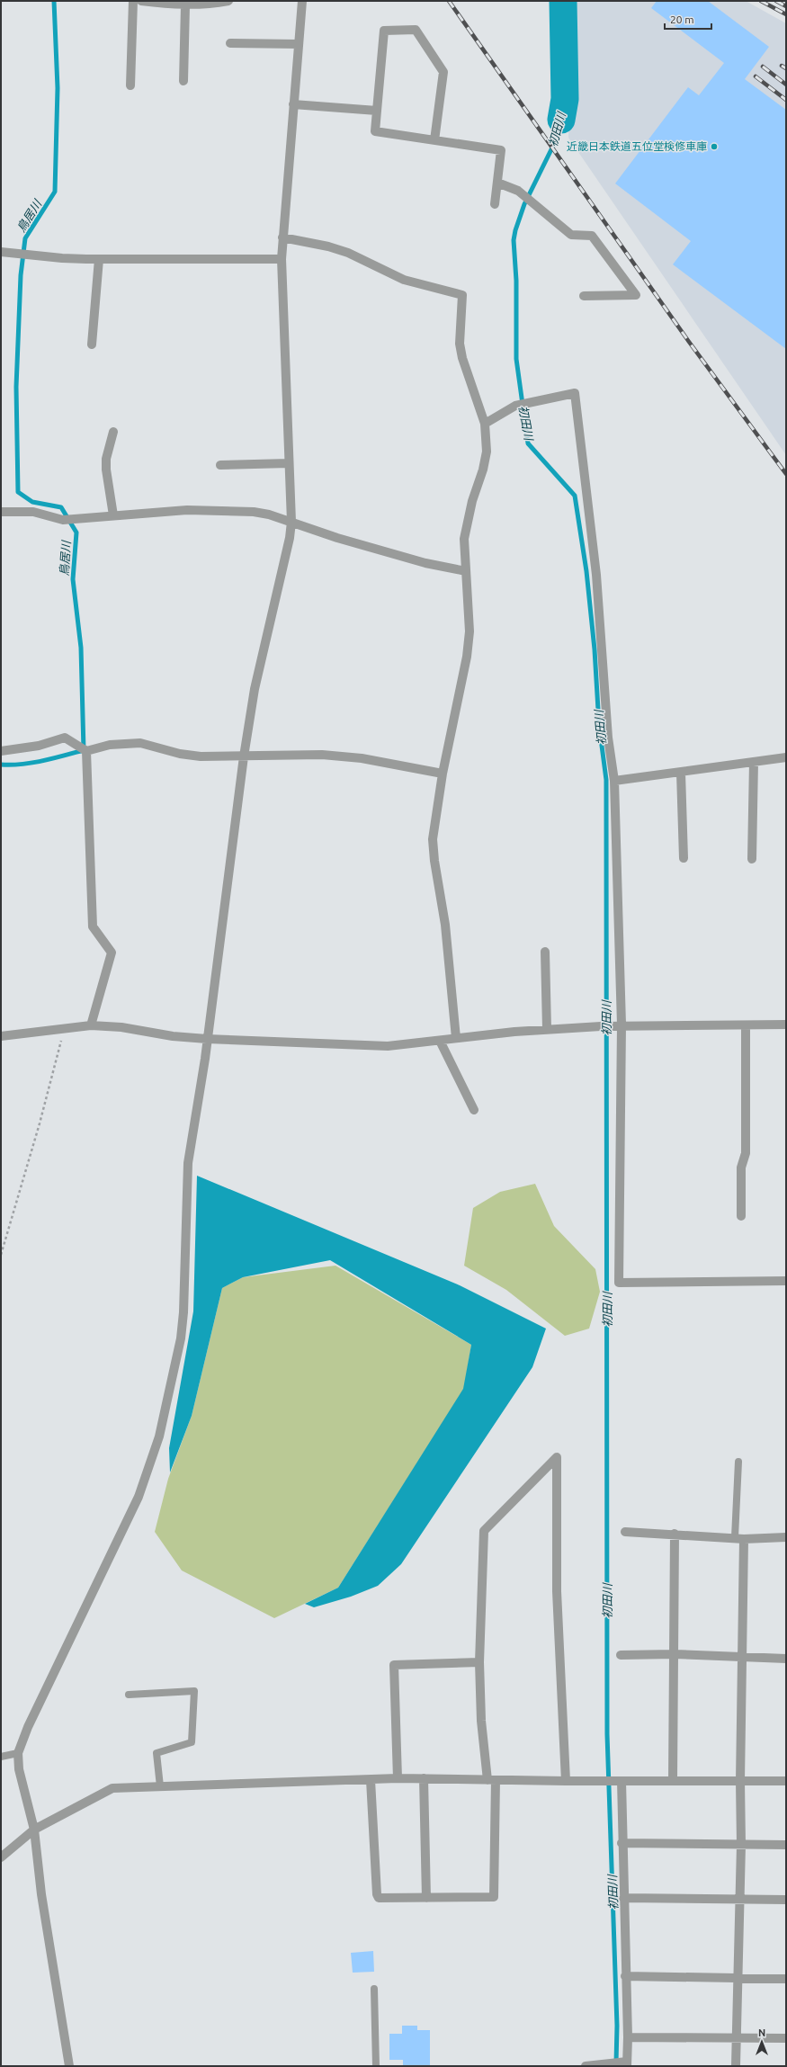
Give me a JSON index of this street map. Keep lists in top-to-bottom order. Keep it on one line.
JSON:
{"water":["初田川","鳥居川"],"places":["近畿日本鉄道五位堂検修車庫"],"scale_bar":"20 m","north":"top"}
